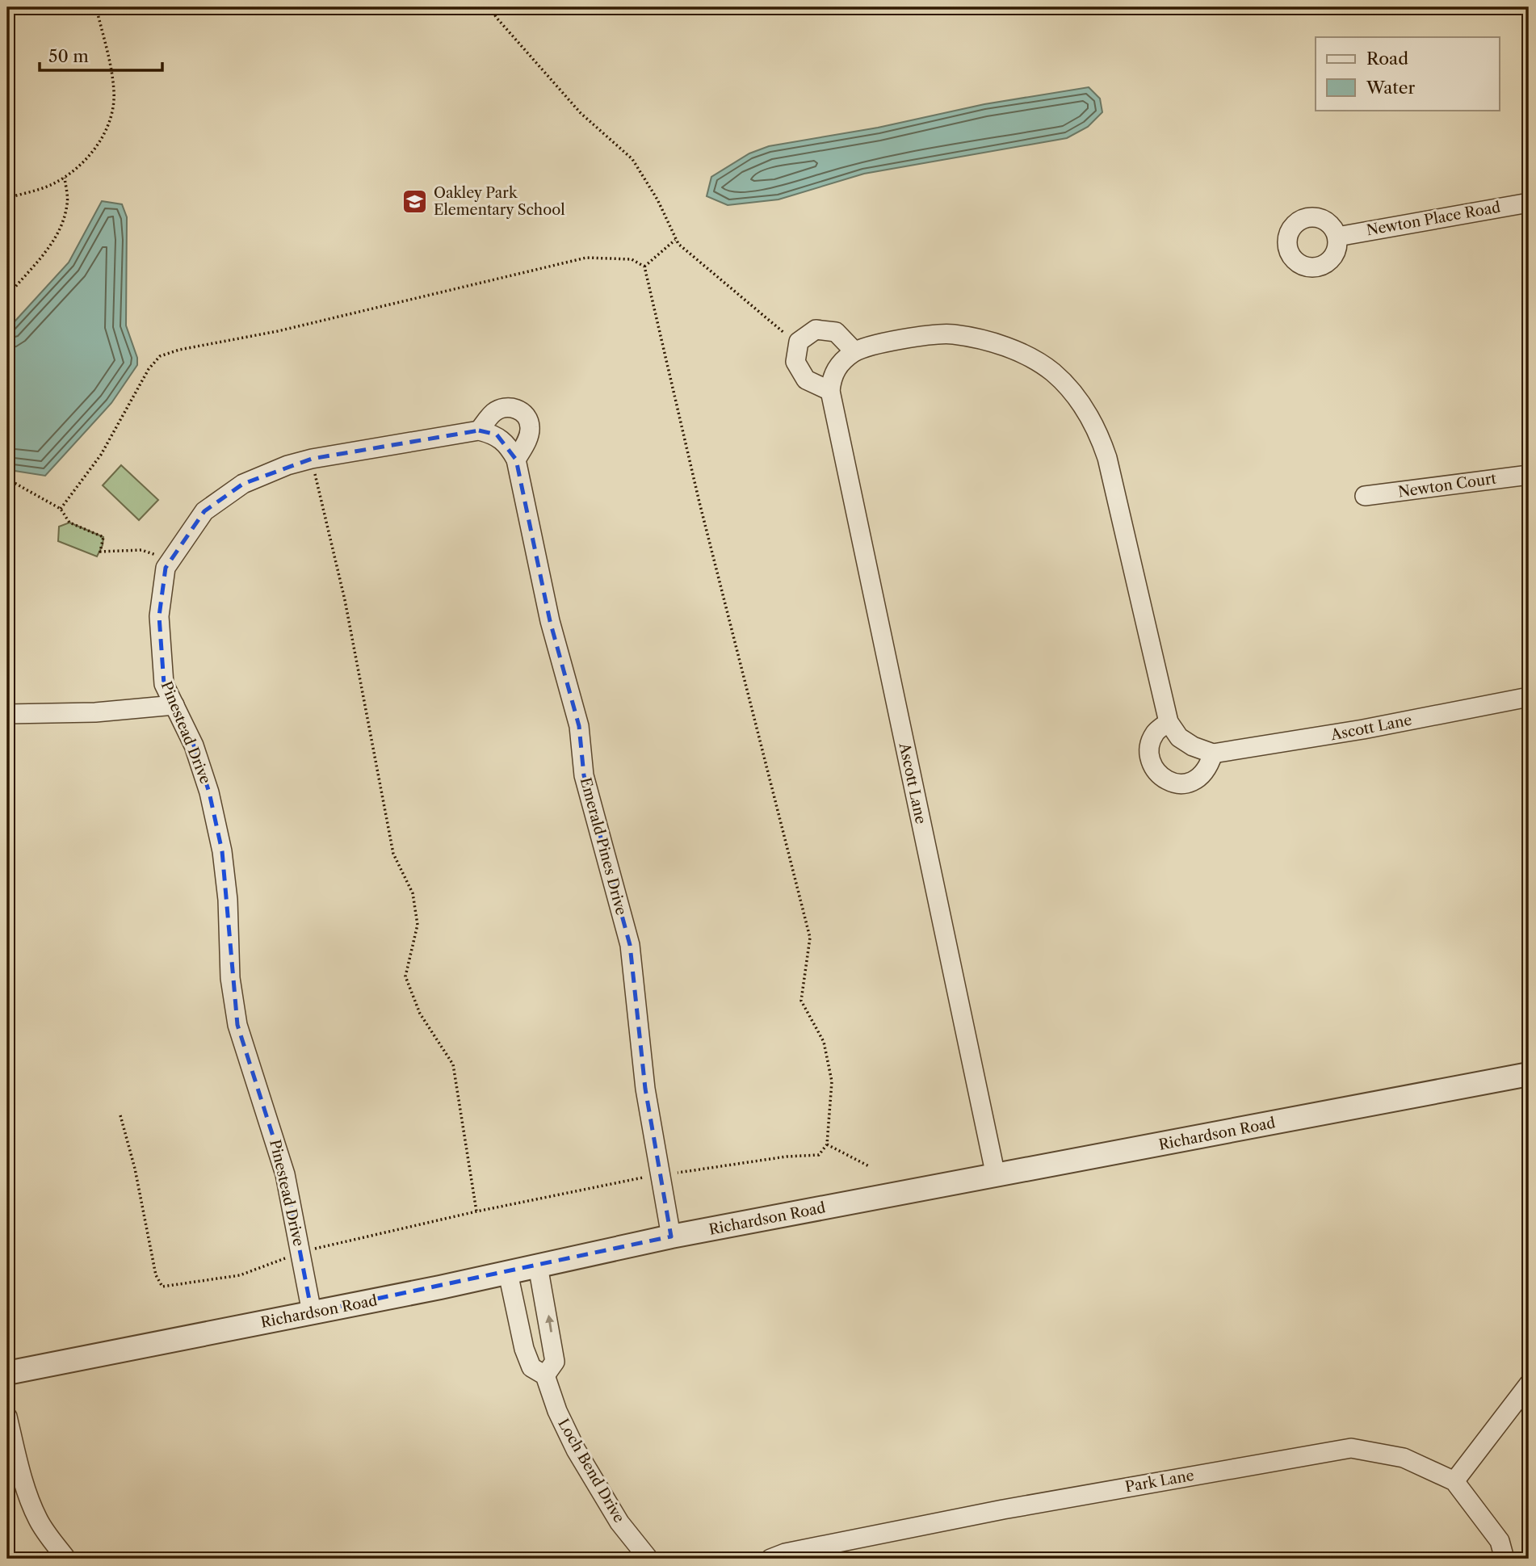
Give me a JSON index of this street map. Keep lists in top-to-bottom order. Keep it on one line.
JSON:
{"streets":{"street":["Newton Place Road","Newton Court","Ascott Lane","Pinestead Drive","Emerald Pines Drive","Richardson Road","Loch Bend Drive","Park Lane"]},"crossings":[["Ascott Lane","Richardson Road"],["Pinestead Drive","Emerald Pines Drive"],["Pinestead Drive","Richardson Road"],["Emerald Pines Drive","Richardson Road"],["Richardson Road","Loch Bend Drive"]],"places":{"school or university":["Oakley Park Elementary School"]},"legend":["Road","Water"],"scale_bar":"50 m"}
